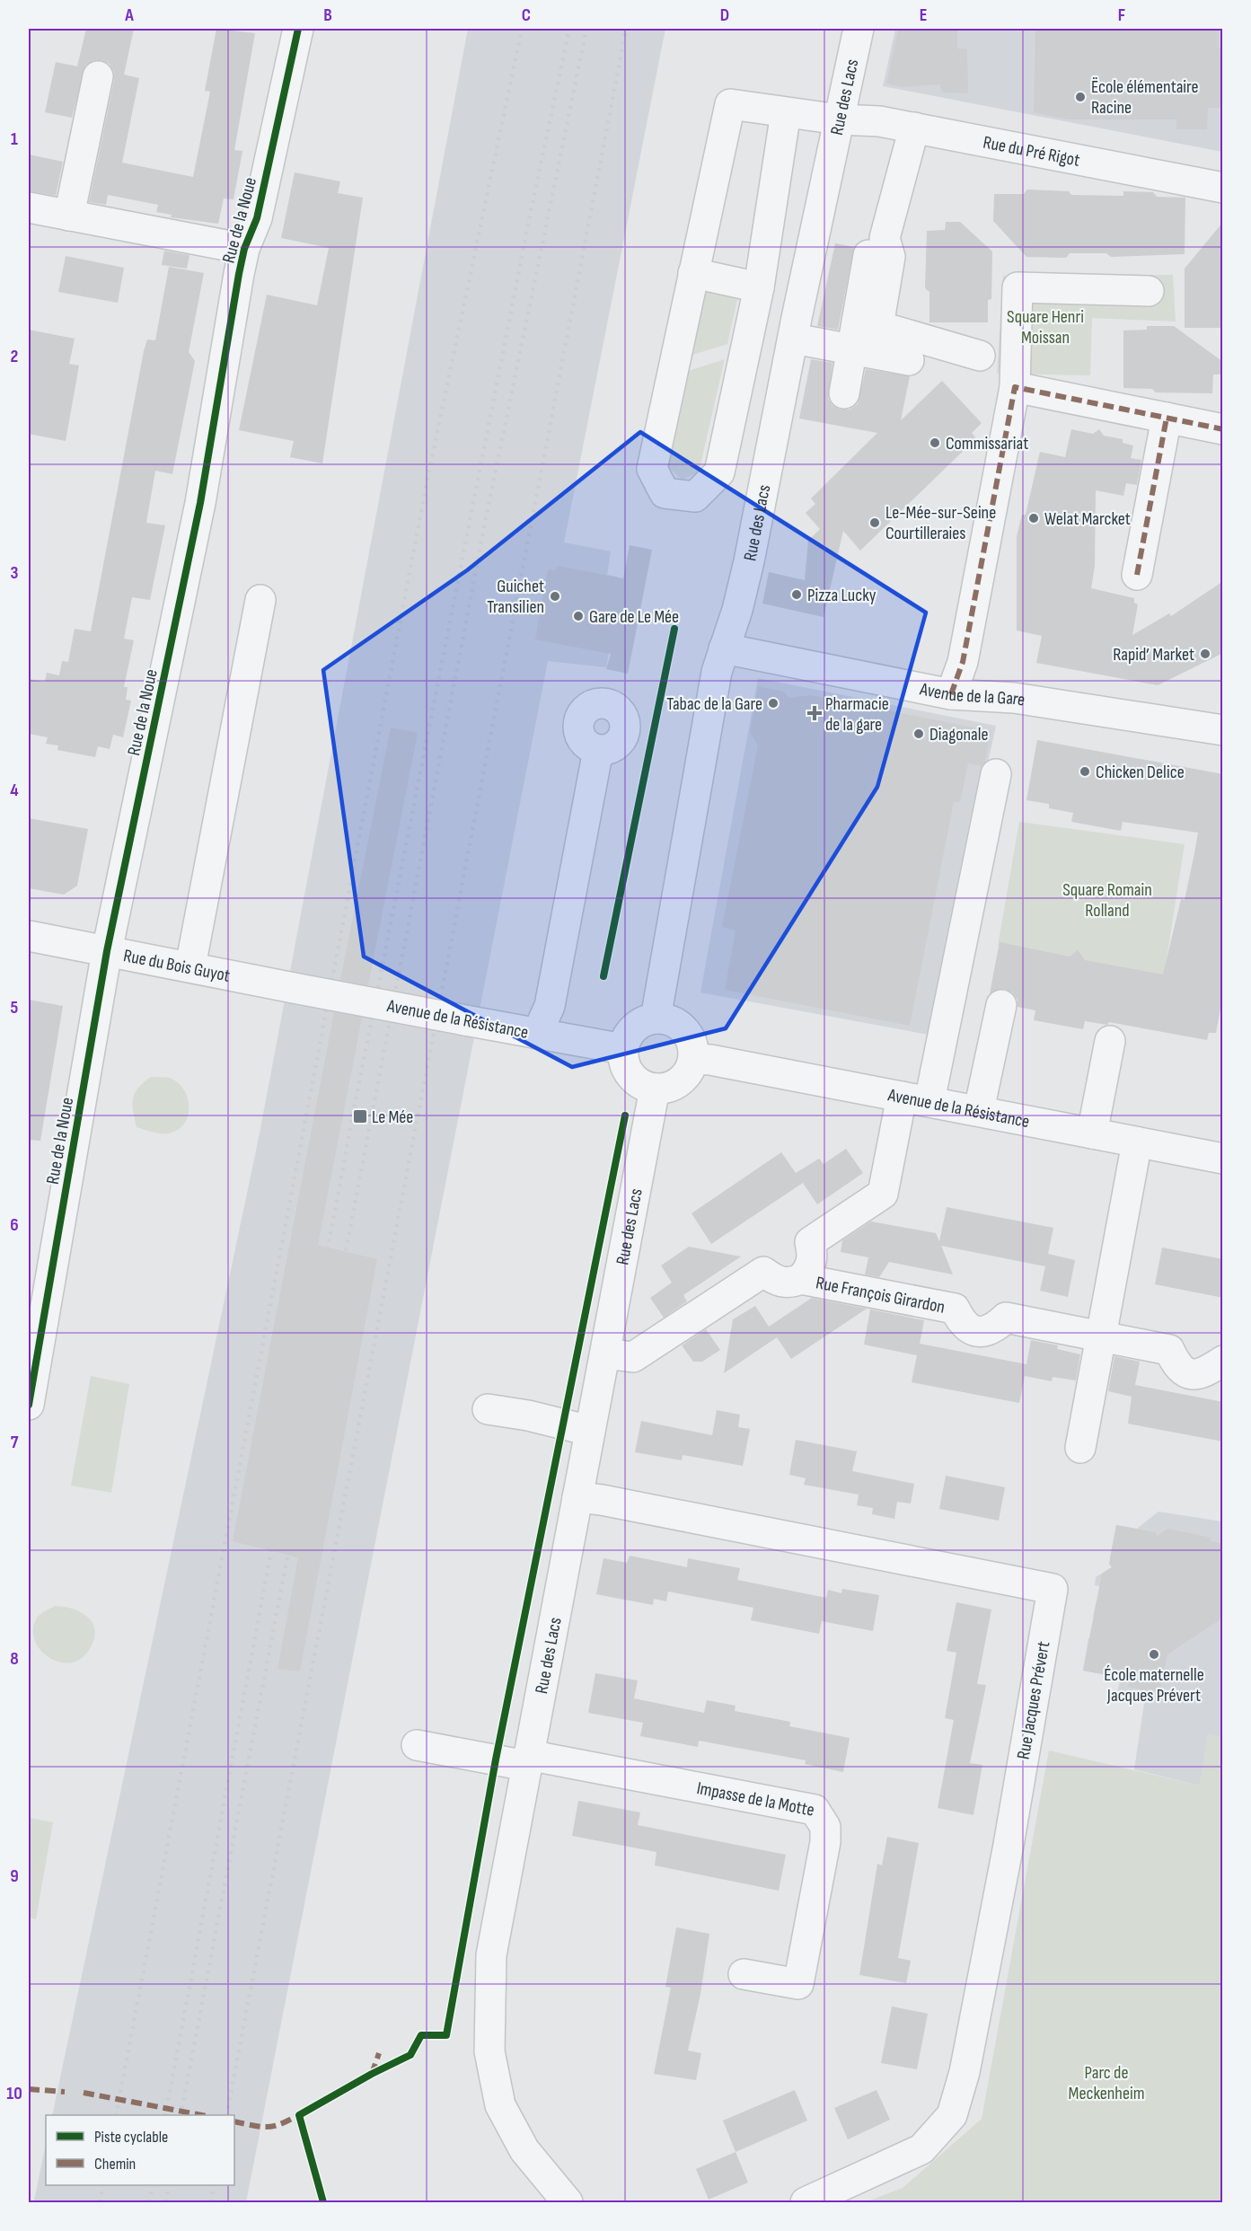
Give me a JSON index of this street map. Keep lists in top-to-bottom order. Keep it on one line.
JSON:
{"streets":{"street":["Rue des Lacs","Rue du Pré Rigot","Rue de la Noue","Avenue de la Gare","Rue du Bois Guyot","Avenue de la Résistance","Rue François Girardon","Rue Jacques Prévert","Impasse de la Motte"]},"crossings":[["Rue des Lacs","Rue du Pré Rigot"],["Rue des Lacs","Avenue de la Gare"],["Rue des Lacs","Avenue de la Résistance"],["Rue des Lacs","Rue François Girardon"],["Rue des Lacs","Rue Jacques Prévert"],["Rue des Lacs","Impasse de la Motte"],["Rue de la Noue","Rue du Bois Guyot"],["Rue du Bois Guyot","Avenue de la Résistance"]],"parks":["Square Henri Moissan","Square Romain Rolland","Parc de Meckenheim"],"places":{"other":["Ëcole élémentaire Racine","Commissariat","Welat Marcket","Le-Mée-sur-Seine Courtilleraies","Pizza Lucky","Guichet Transilien","Gare de Le Mée","Rapid’ Market","Tabac de la Gare","Diagonale","Chicken Delice","École maternelle Jacques Prévert"],"health":["Pharmacie de la gare"],"transit":["Le Mée"]},"legend":["Piste cyclable","Chemin"],"grid":{"columns":["A","B","C","D","E","F"],"rows":["1","2","3","4","5","6","7","8","9","10"]}}
